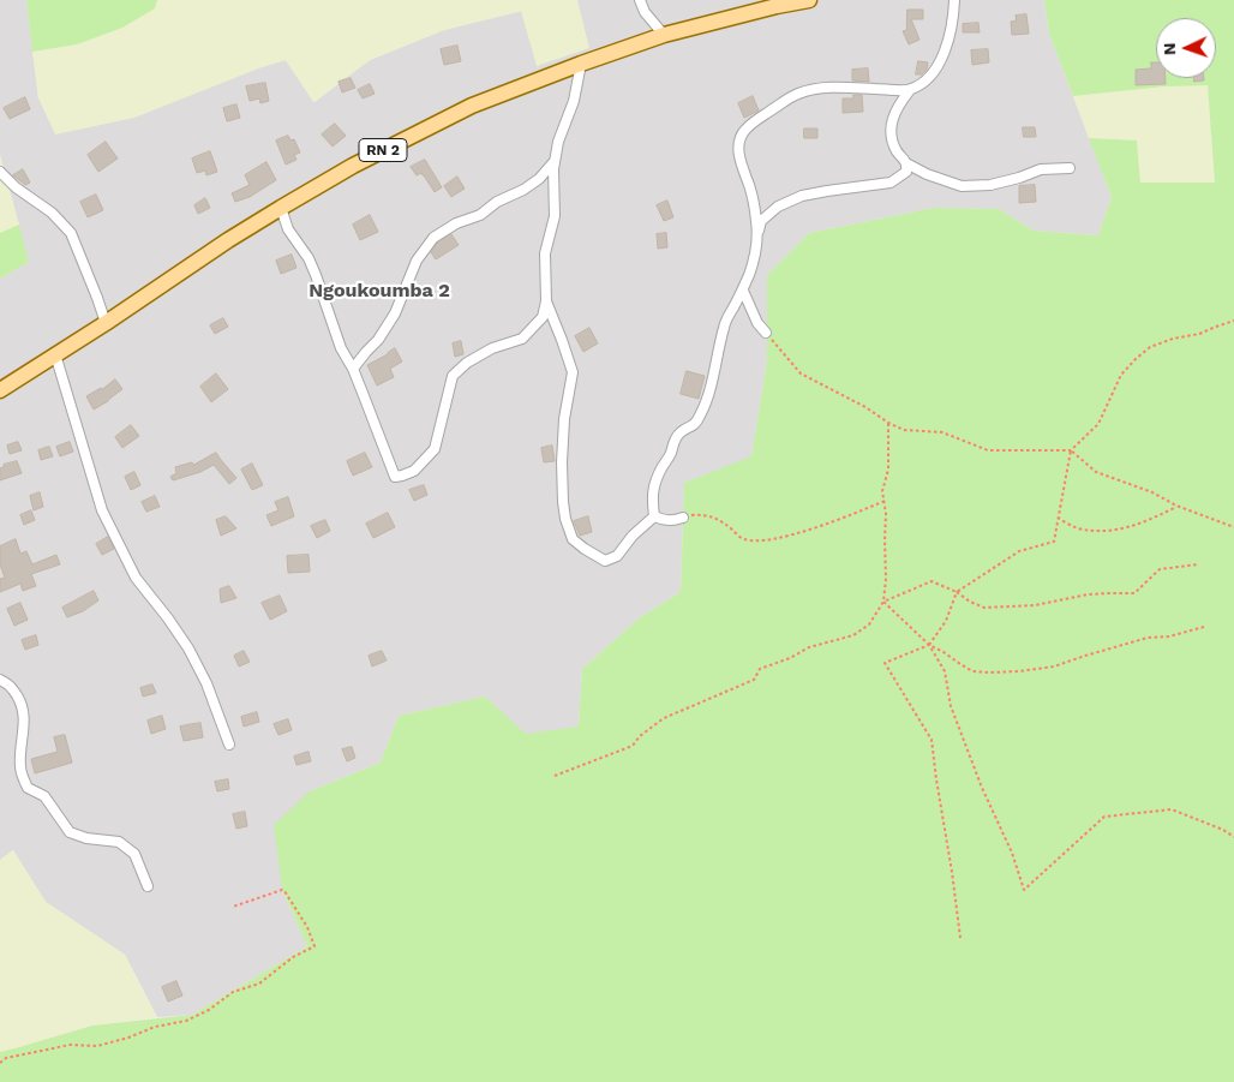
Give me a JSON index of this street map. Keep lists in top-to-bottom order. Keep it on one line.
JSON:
{"streets":{"main road":["RN 2"]},"districts":["Ngoukoumba 2"],"north":"left"}
